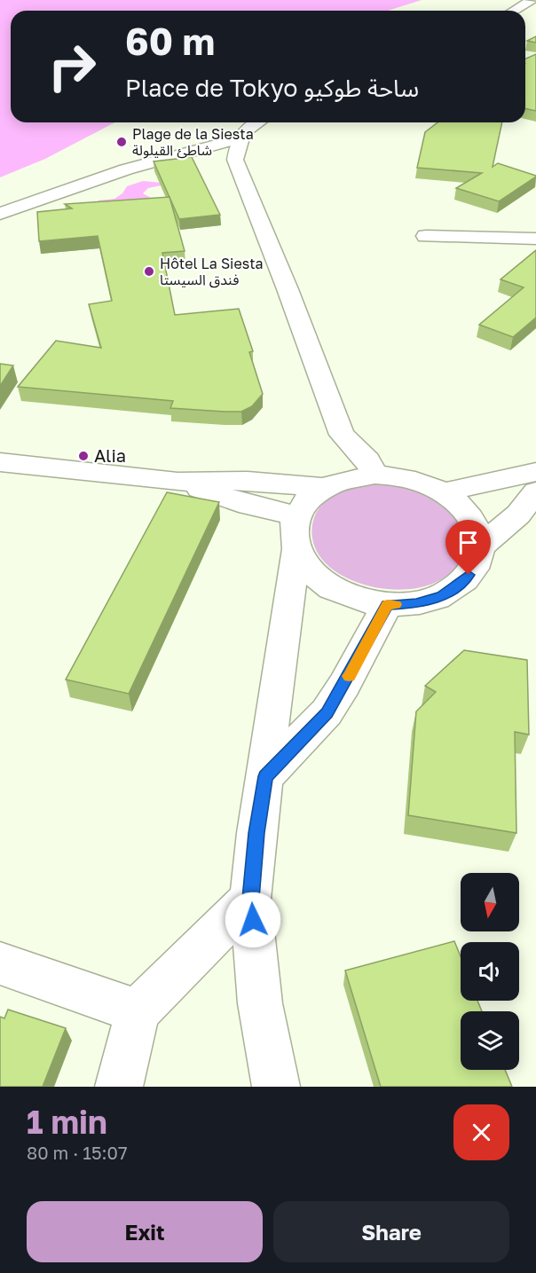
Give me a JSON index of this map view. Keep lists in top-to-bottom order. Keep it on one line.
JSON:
{"places":["Plage de la Siesta شاطئ القيلولة","Hôtel La Siesta فندق السيستا","Alia"],"north":"bottom","page":{"turn":["60 m","Place de Tokyo ساحة طوكيو"],"heading":["1 min","80 m · 15:07"],"buttons":["Exit","Share"]}}
